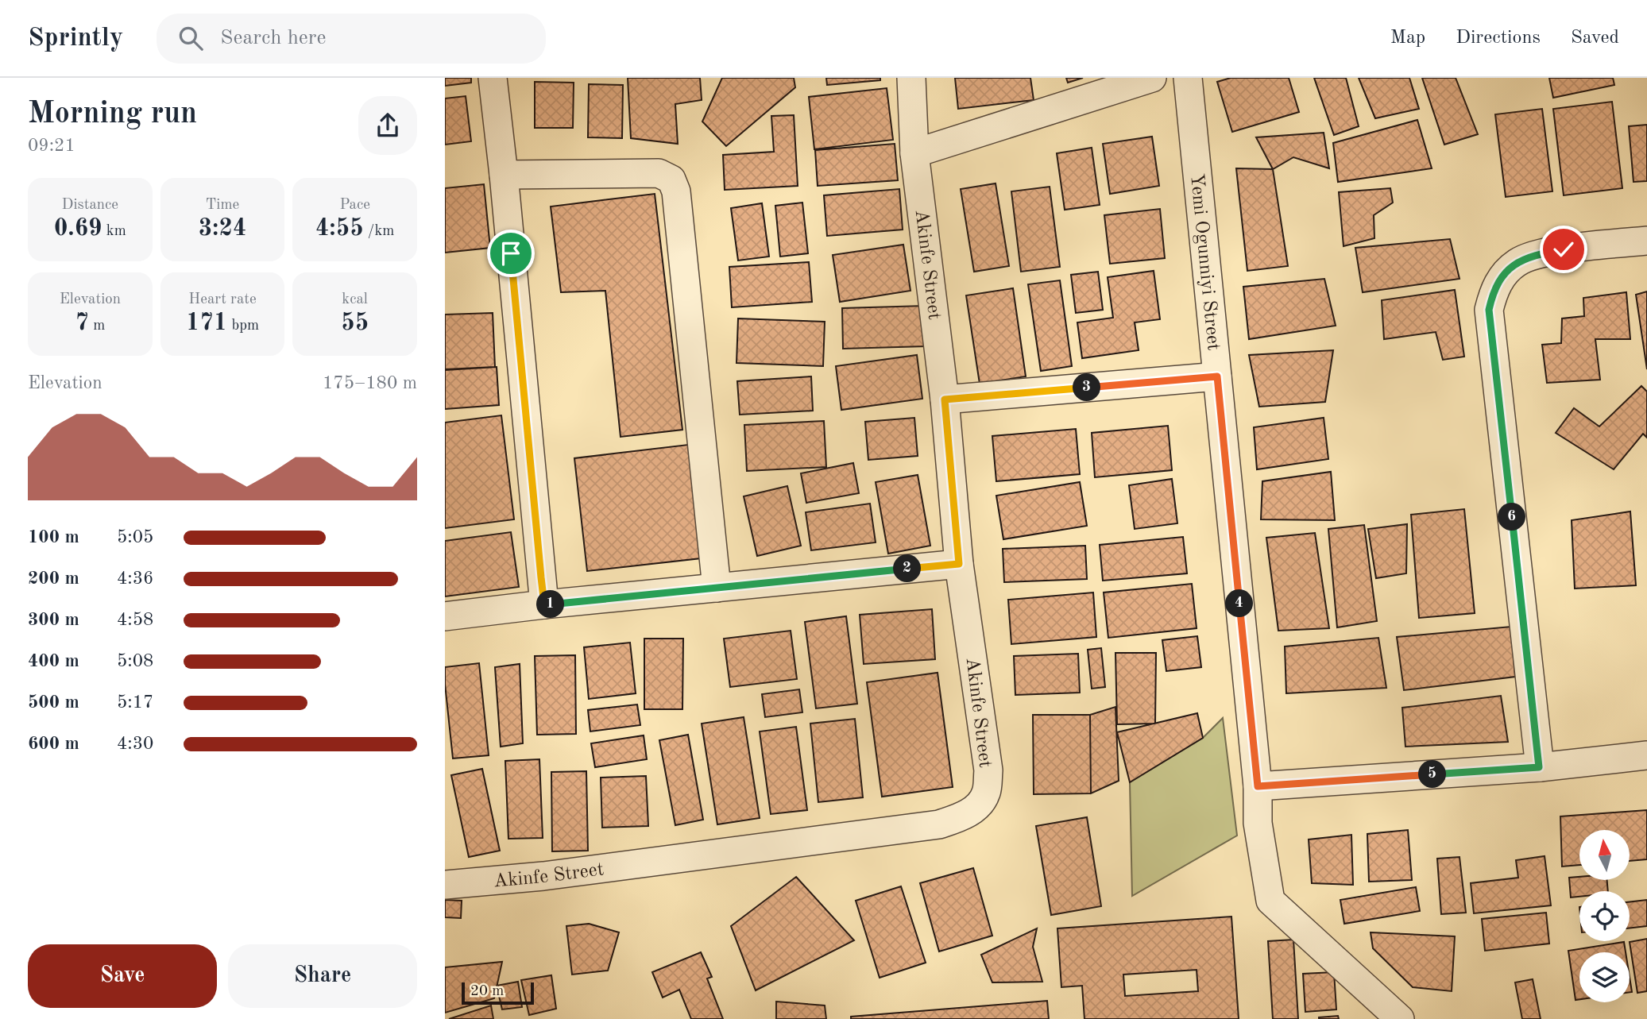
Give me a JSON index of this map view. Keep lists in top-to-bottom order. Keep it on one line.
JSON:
{"streets":{"street":["Yemi Ogunniyi Street","Akinfe Street"]},"scale_bar":"20 m","north":"top","page":{"header":"Sprintly","search":"Search here","nav":["Map","Directions","Saved"],"heading":["Morning run","09:21"],"stats":[["Distance","0.69 km"],["Time","3:24"],["Pace","4:55 /km"],["Elevation","7 m"],["Heart rate","171 bpm"],["kcal","55"]],"chart":["Elevation","175–180 m"],"pins":["3","6","2","4","1","5"],"list":[{"name":"100 m","note":"5:05"},{"name":"200 m","note":"4:36"},{"name":"300 m","note":"4:58"},{"name":"400 m","note":"5:08"},{"name":"500 m","note":"5:17"},{"name":"600 m","note":"4:30"}],"buttons":["Save","Share"],"scale":"20 m"}}
